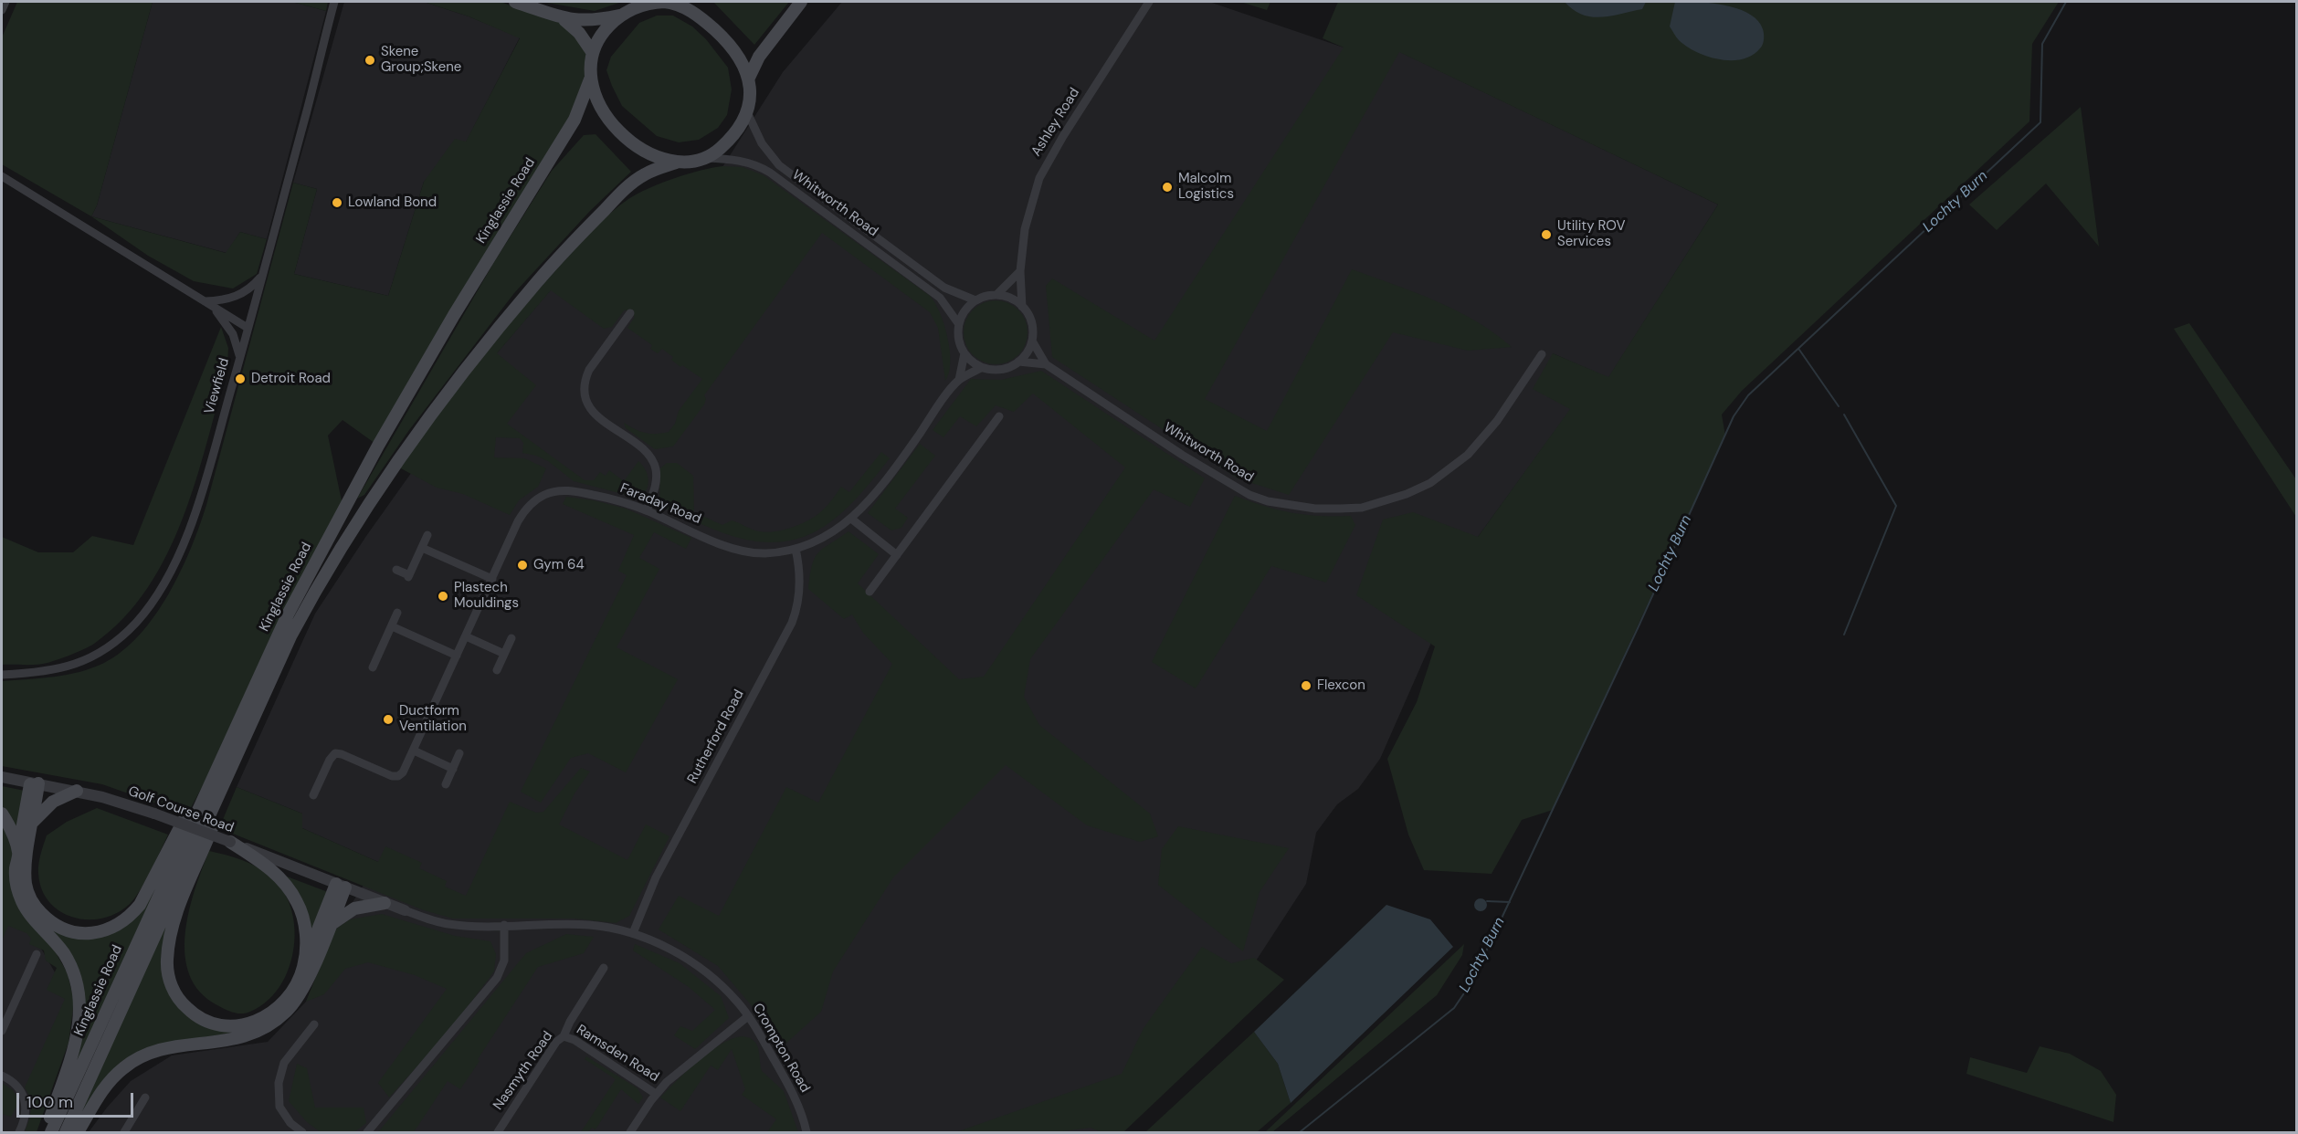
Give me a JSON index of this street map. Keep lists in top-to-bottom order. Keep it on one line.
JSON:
{"streets":{"main road":["Kinglassie Road"],"street":["Ashley Road","Whitworth Road","Viewfield","Faraday Road","Rutherford Road","Golf Course Road","Crompton Road","Ramsden Road","Nasmyth Road"]},"crossings":[["Ashley Road","Whitworth Road"],["Ashley Road","Faraday Road"],["Kinglassie Road","Whitworth Road"],["Whitworth Road","Faraday Road"],["Faraday Road","Rutherford Road"],["Rutherford Road","Crompton Road"],["Golf Course Road","Crompton Road"],["Ramsden Road","Nasmyth Road"]],"water":["Lochty Burn"],"places":["Skene Group;Skene","Malcolm Logistics","Lowland Bond","Utility ROV Services","Detroit Road","Gym 64","Plastech Mouldings","Flexcon","Ductform Ventilation"],"scale_bar":"100 m"}
